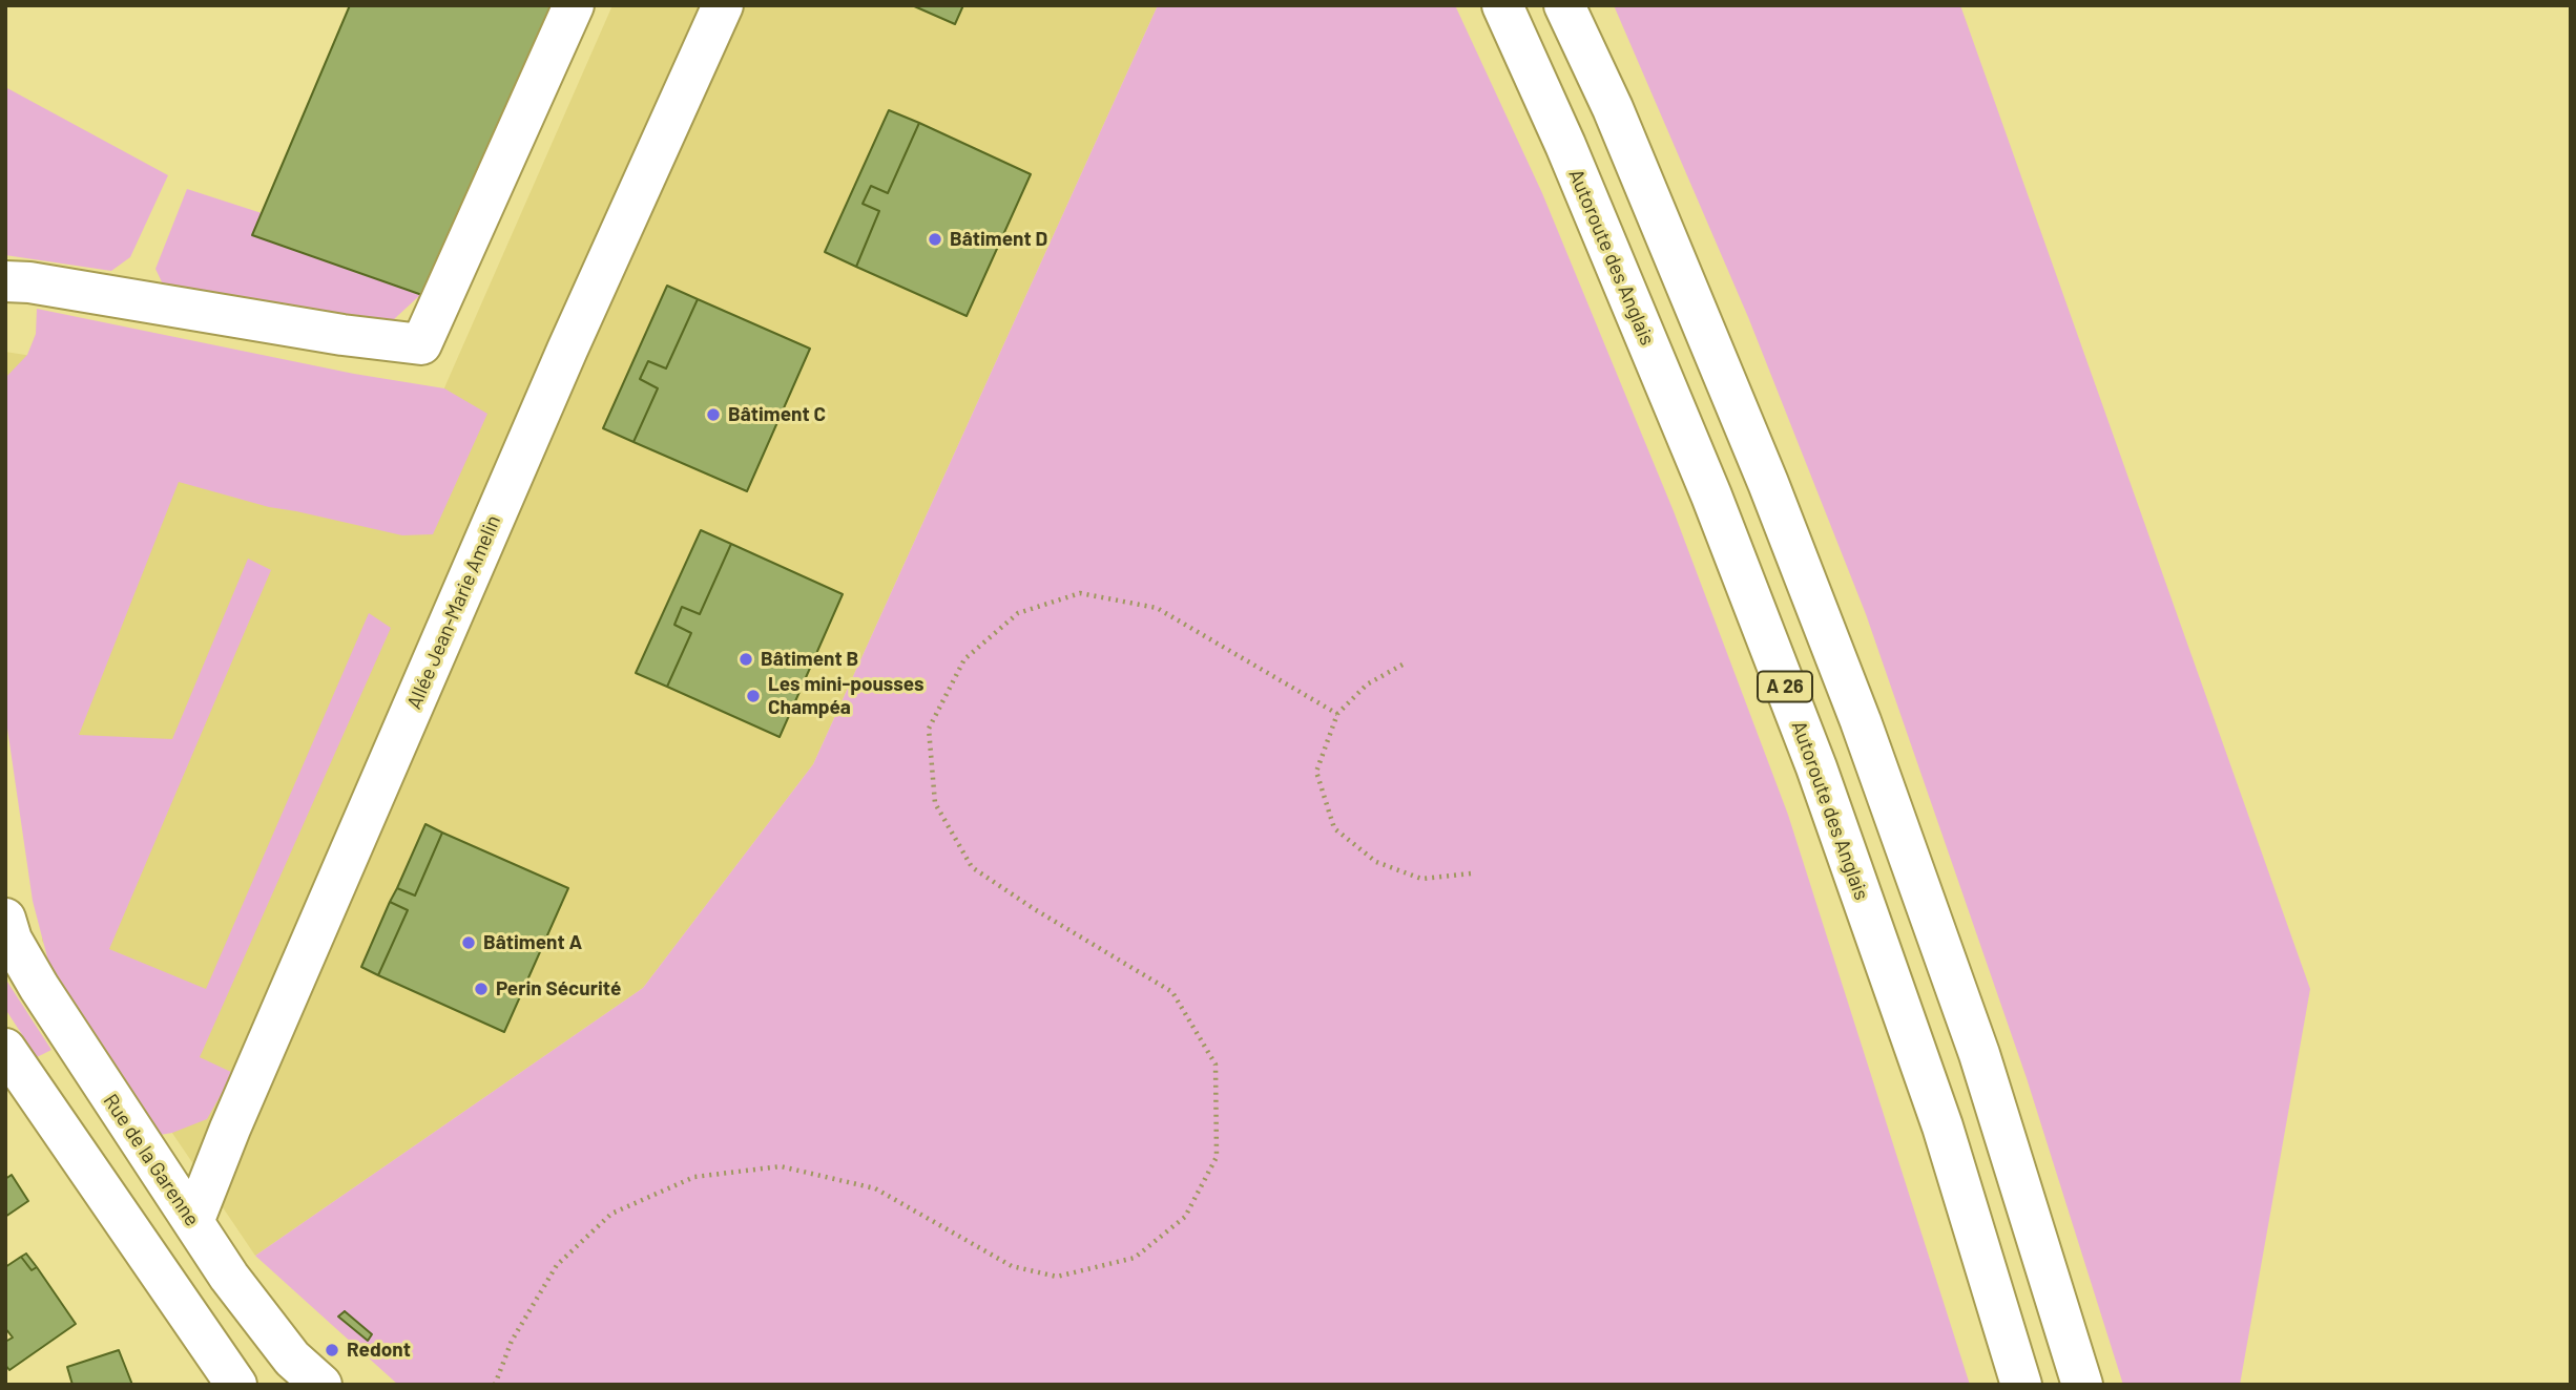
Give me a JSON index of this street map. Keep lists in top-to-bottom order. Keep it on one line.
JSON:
{"streets":{"main road":["Autoroute des Anglais","Allée Jean-Marie Amelin","A 26","Rue de la Garenne"]},"crossings":[["Allée Jean-Marie Amelin","Rue de la Garenne"]],"places":["Bâtiment D","Bâtiment C","Bâtiment B","Les mini-pousses Champéa","Bâtiment A","Perin Sécurité","Redont"]}
